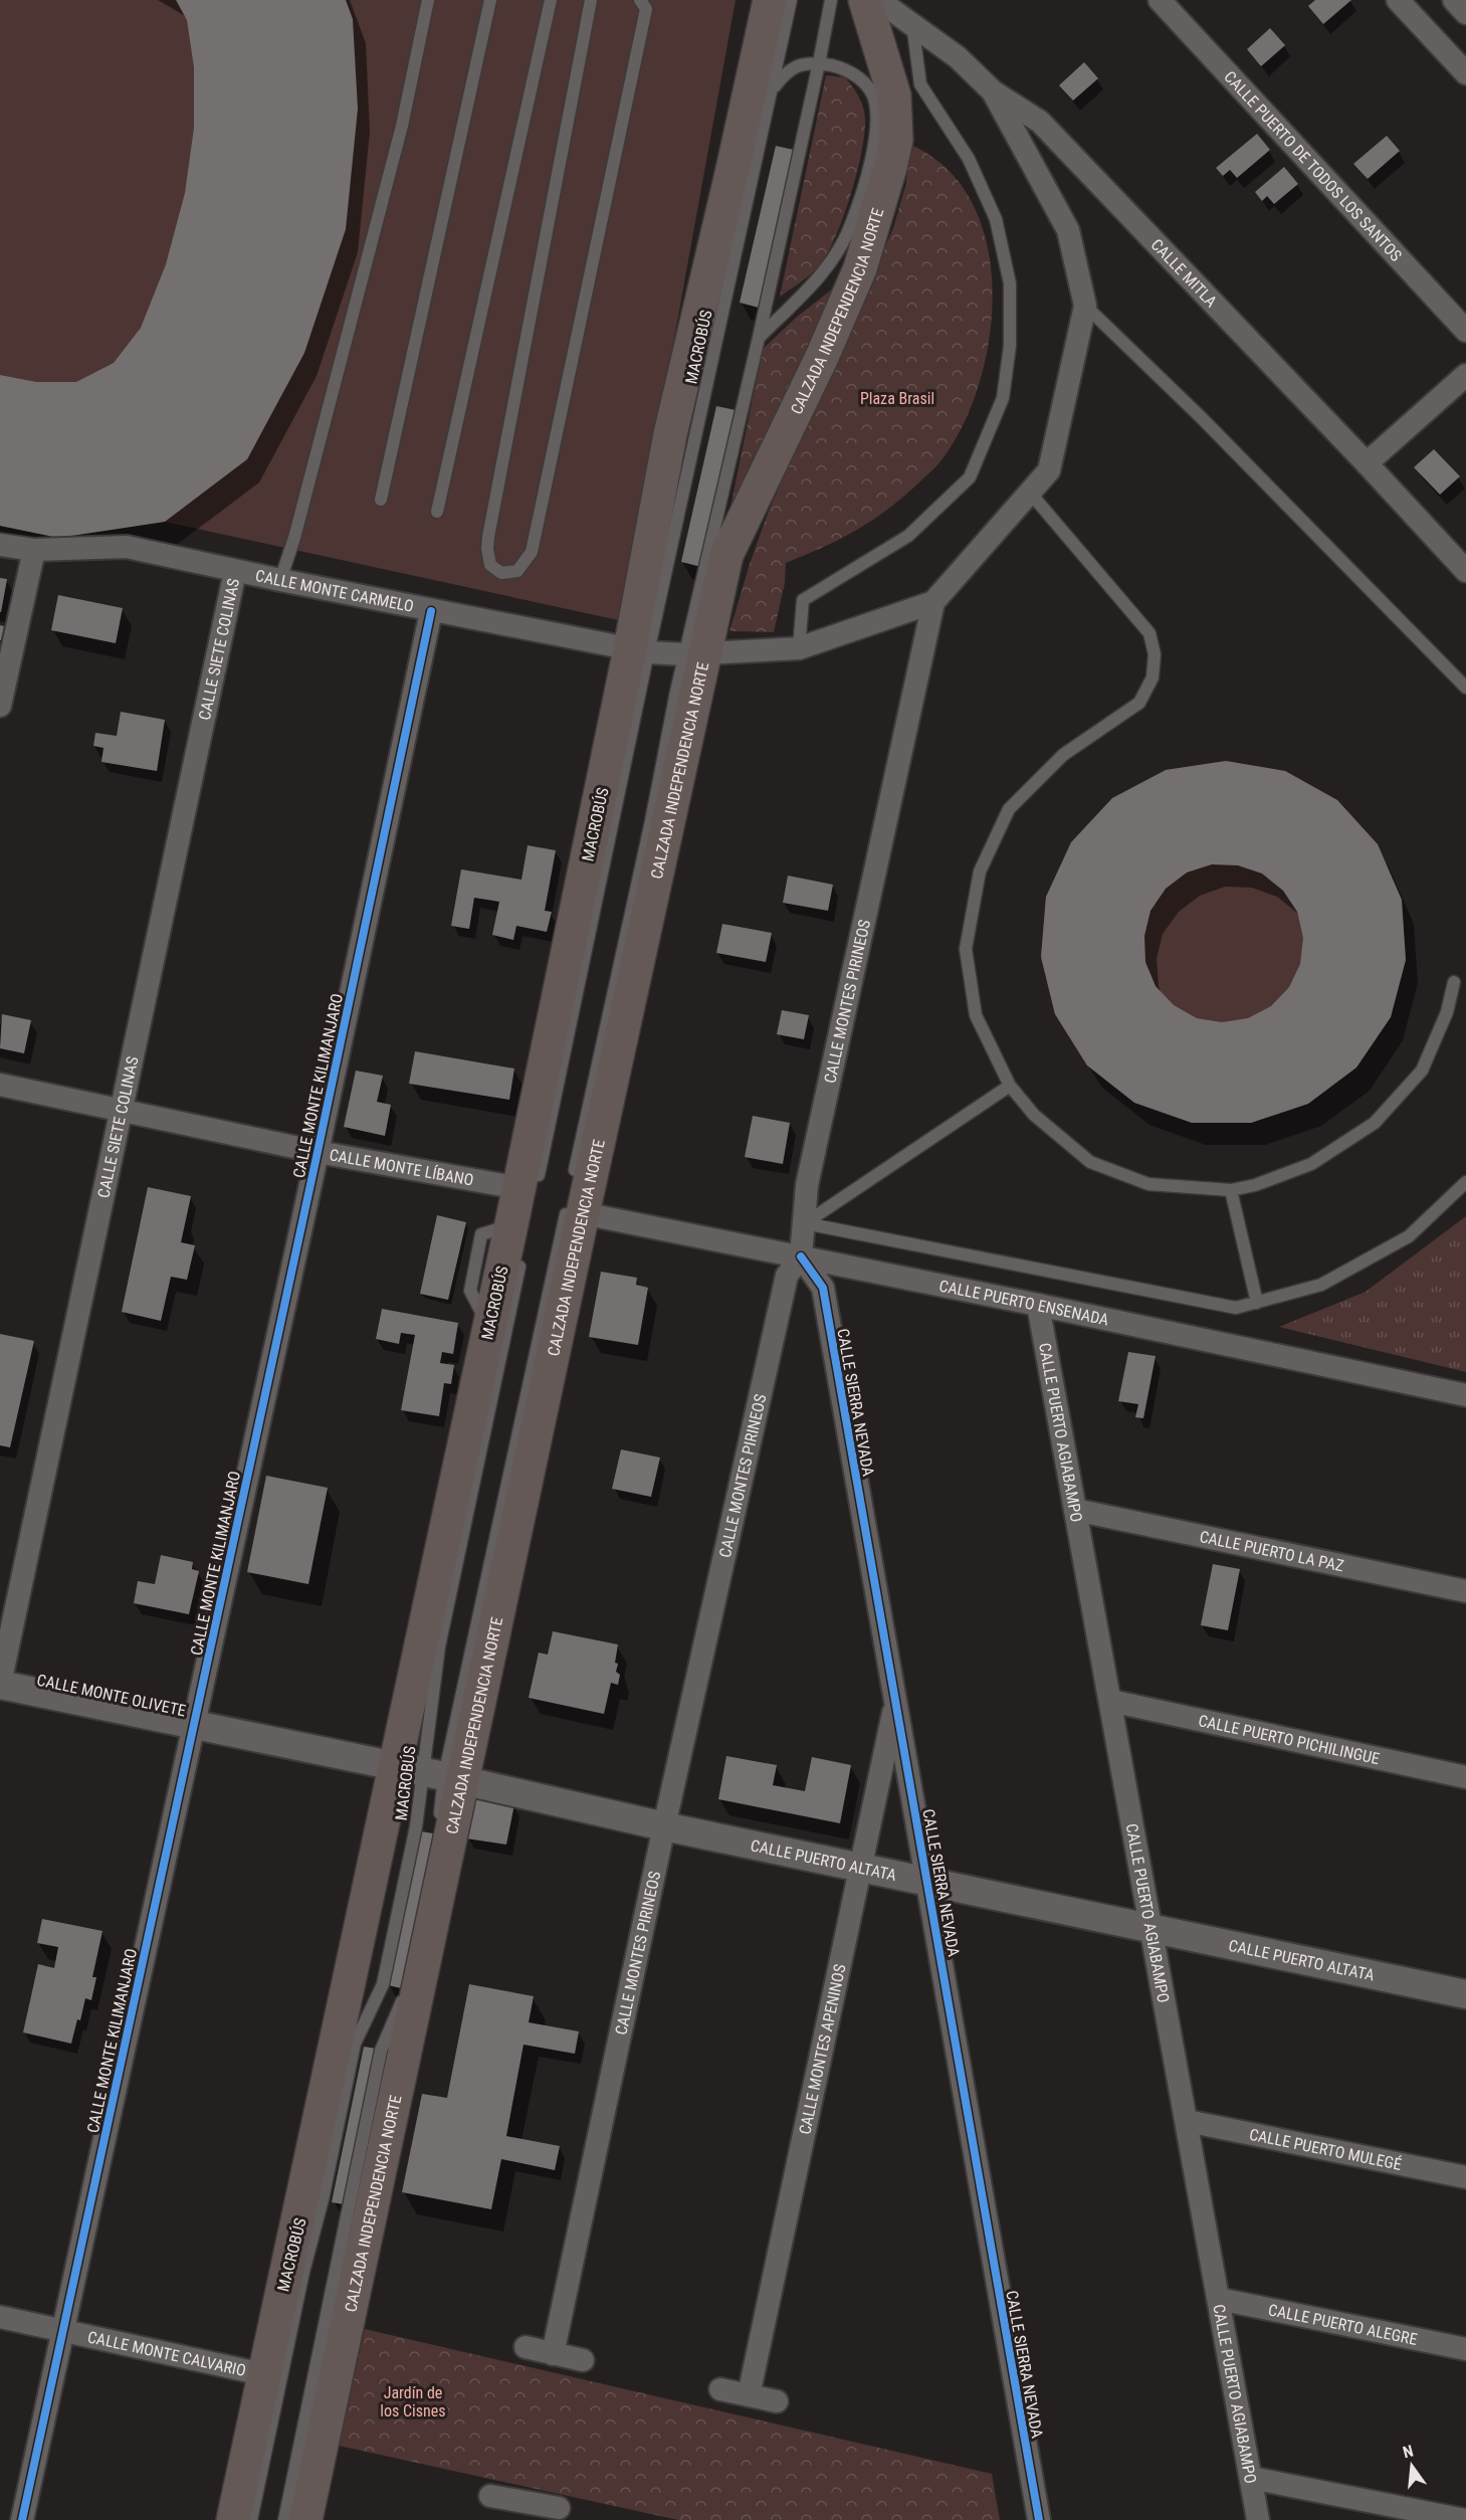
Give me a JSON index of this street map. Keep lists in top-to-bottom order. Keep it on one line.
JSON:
{"streets":{"main road":["CALZADA INDEPENDENCIA NORTE"],"street":["CALLE PUERTO DE TODOS LOS SANTOS","CALLE MITLA","CALLE MONTE CARMELO","CALLE SIETE COLINAS","CALLE MONTES PIRINEOS","CALLE MONTE KILIMANJARO","CALLE MONTE LÍBANO","CALLE PUERTO ENSENADA","CALLE SIERRA NEVADA","CALLE PUERTO AGIABAMPO","CALLE PUERTO LA PAZ","CALLE MONTE OLIVETE","CALLE PUERTO PICHILINGUE","CALLE PUERTO ALTATA","CALLE MONTES APENINOS","CALLE PUERTO MULEGÉ","CALLE PUERTO ALEGRE","CALLE MONTE CALVARIO"],"lane":["MACROBÚS"]},"crossings":[["CALZADA INDEPENDENCIA NORTE","MACROBÚS"],["CALZADA INDEPENDENCIA NORTE","CALLE MONTE CARMELO"],["CALZADA INDEPENDENCIA NORTE","CALLE MONTE LÍBANO"],["CALZADA INDEPENDENCIA NORTE","CALLE PUERTO ENSENADA"],["CALZADA INDEPENDENCIA NORTE","CALLE MONTE OLIVETE"],["CALZADA INDEPENDENCIA NORTE","CALLE PUERTO ALTATA"],["CALZADA INDEPENDENCIA NORTE","CALLE MONTE CALVARIO"],["MACROBÚS","CALLE MONTE CARMELO"],["MACROBÚS","CALLE MONTE OLIVETE"],["MACROBÚS","CALLE PUERTO ALTATA"],["CALLE MONTE CARMELO","CALLE SIETE COLINAS"],["CALLE MONTE CARMELO","CALLE MONTE KILIMANJARO"],["CALLE SIETE COLINAS","CALLE MONTE LÍBANO"],["CALLE SIETE COLINAS","CALLE MONTE OLIVETE"],["CALLE MONTES PIRINEOS","CALLE PUERTO ENSENADA"],["CALLE MONTES PIRINEOS","CALLE SIERRA NEVADA"],["CALLE MONTES PIRINEOS","CALLE PUERTO ALTATA"],["CALLE MONTE KILIMANJARO","CALLE MONTE LÍBANO"],["CALLE MONTE KILIMANJARO","CALLE MONTE OLIVETE"],["CALLE MONTE KILIMANJARO","CALLE MONTE CALVARIO"],["CALLE PUERTO ENSENADA","CALLE SIERRA NEVADA"],["CALLE PUERTO ENSENADA","CALLE PUERTO AGIABAMPO"],["CALLE SIERRA NEVADA","CALLE PUERTO ALTATA"],["CALLE SIERRA NEVADA","CALLE MONTES APENINOS"],["CALLE PUERTO AGIABAMPO","CALLE PUERTO LA PAZ"],["CALLE PUERTO AGIABAMPO","CALLE PUERTO PICHILINGUE"],["CALLE PUERTO AGIABAMPO","CALLE PUERTO ALTATA"],["CALLE PUERTO AGIABAMPO","CALLE PUERTO MULEGÉ"],["CALLE PUERTO AGIABAMPO","CALLE PUERTO ALEGRE"],["CALLE MONTE OLIVETE","CALLE PUERTO ALTATA"],["CALLE PUERTO ALTATA","CALLE MONTES APENINOS"]],"parks":["Plaza Brasil","Jardín de los Cisnes"],"north":"top"}
